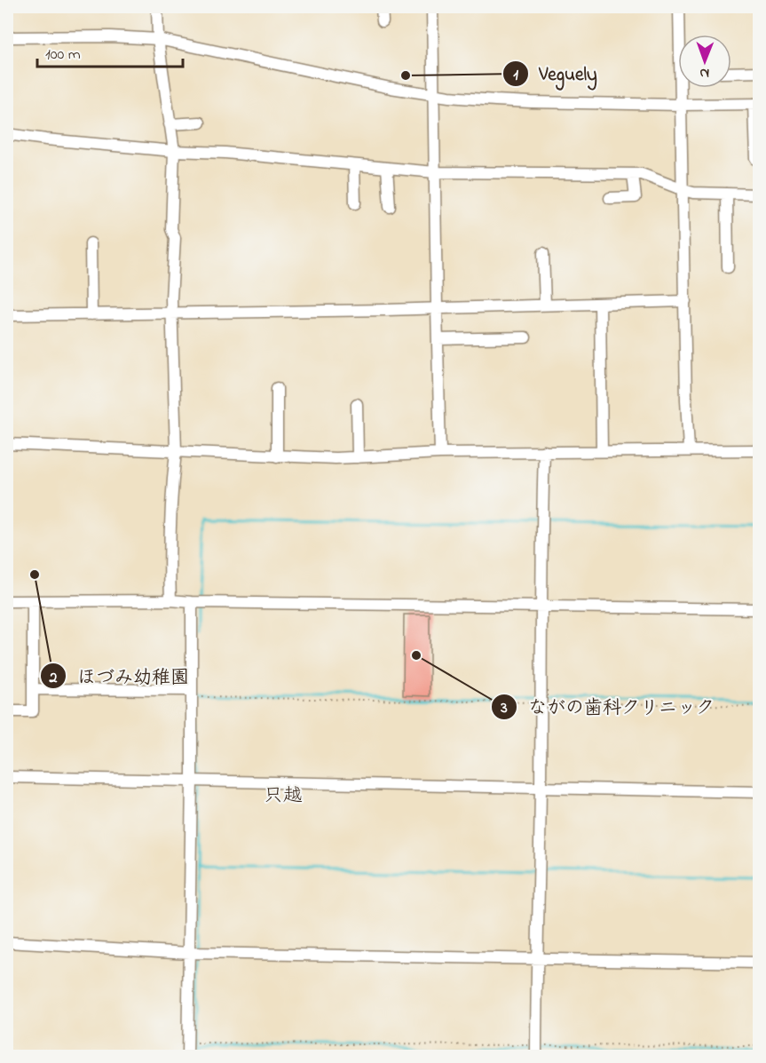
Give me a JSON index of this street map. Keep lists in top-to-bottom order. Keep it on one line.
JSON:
{"districts":["只越"],"places":["Veguely","ほづみ幼稚園","ながの歯科クリニック"],"scale_bar":"100 m","north":"bottom"}
